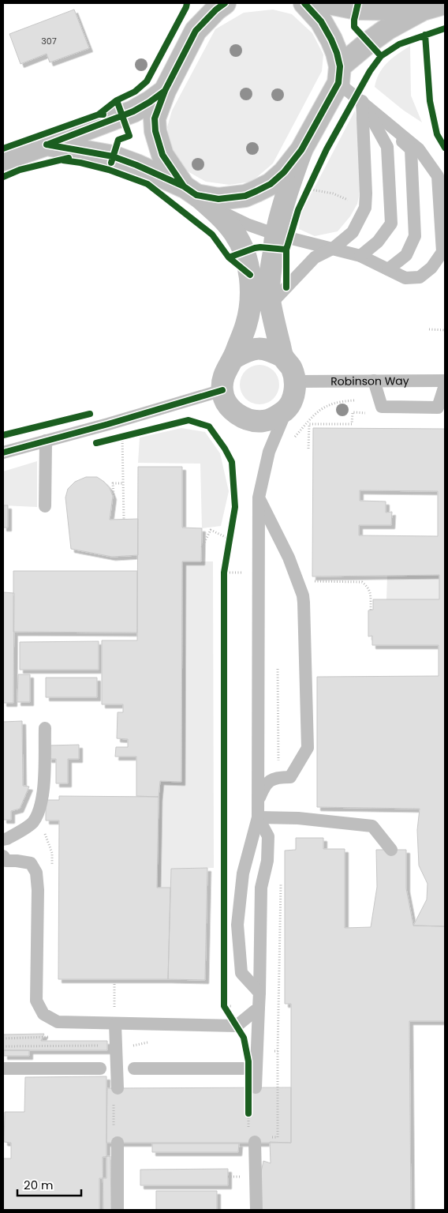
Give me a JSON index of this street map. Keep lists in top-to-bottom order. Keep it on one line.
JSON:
{"streets":{"lane":["Robinson Way"]},"house_numbers":["307"],"scale_bar":"20 m"}
